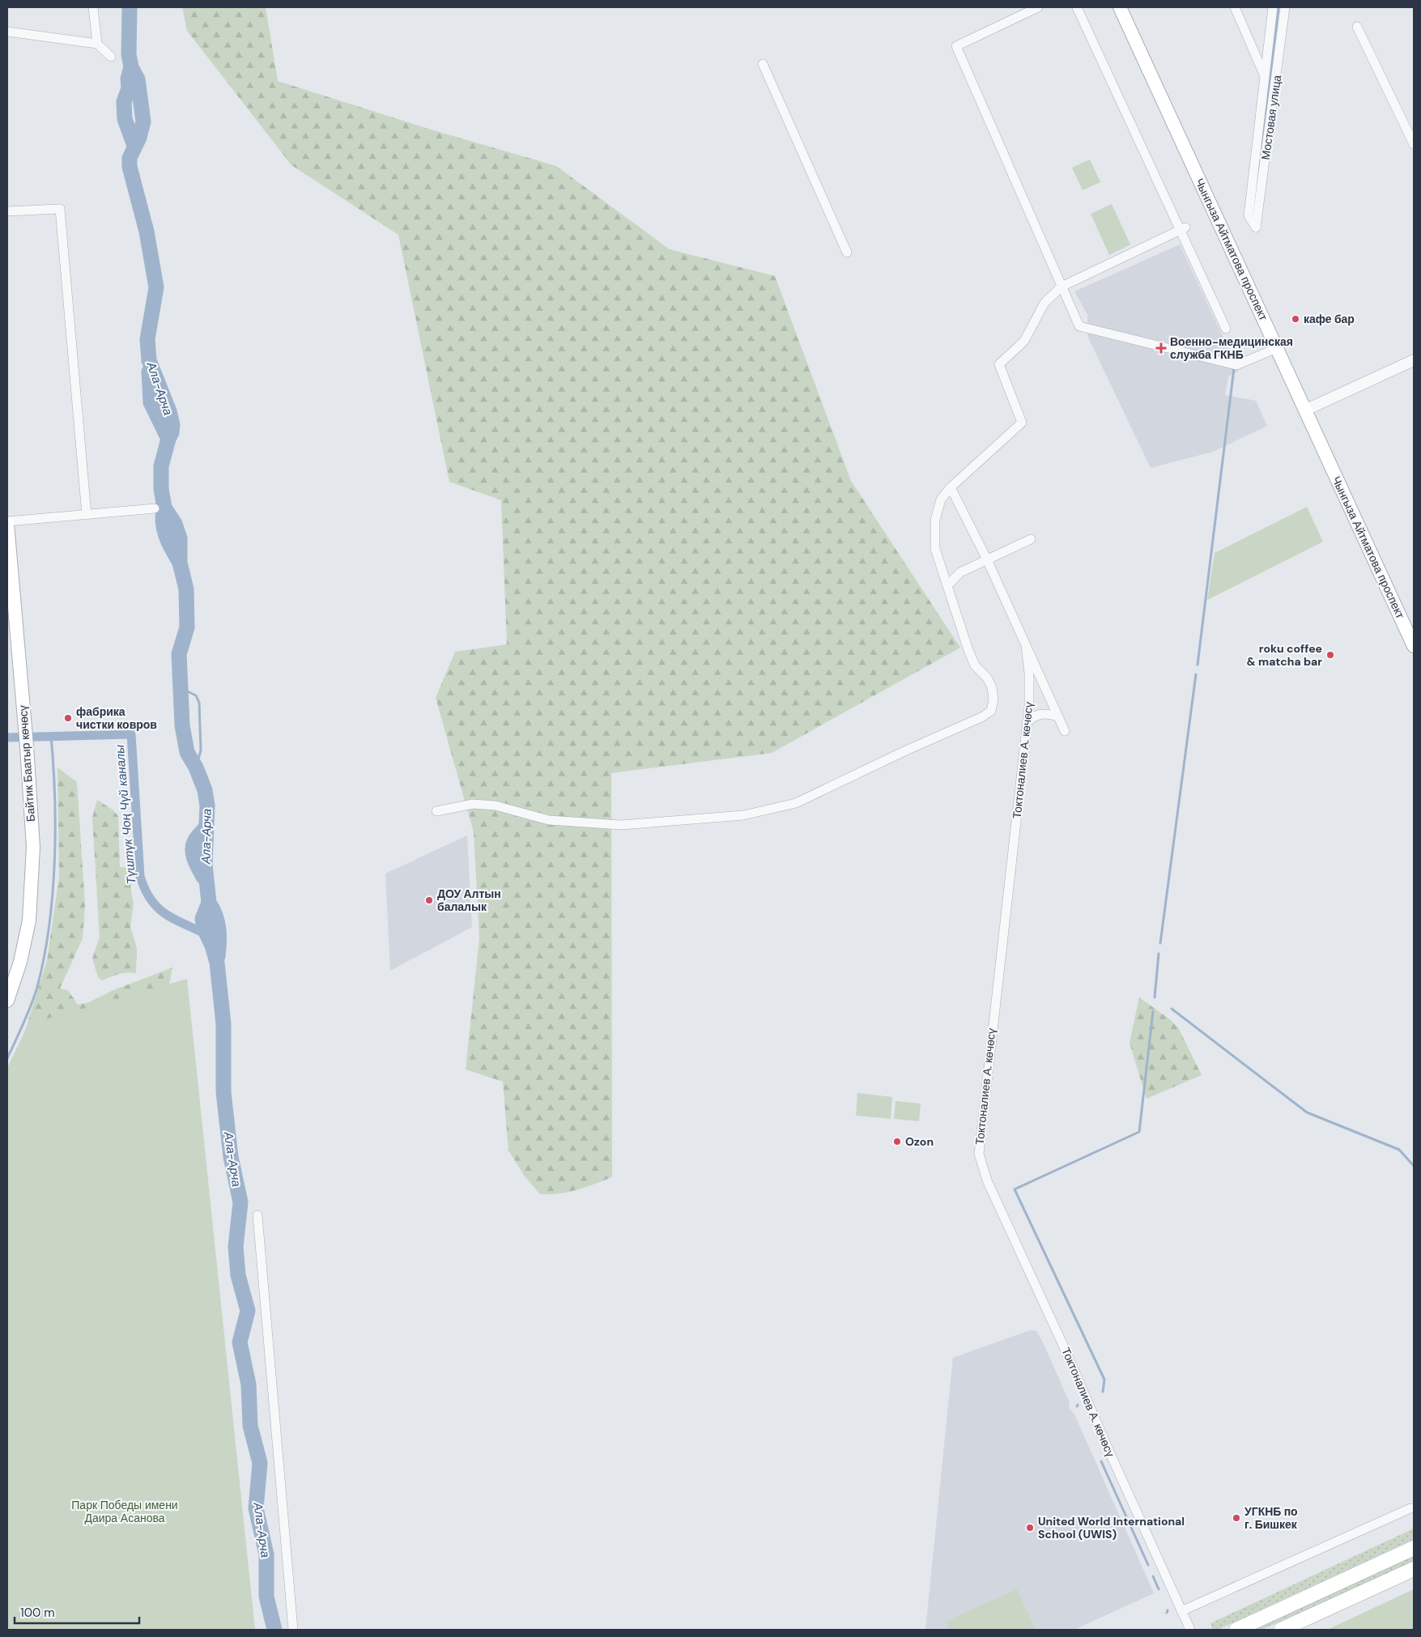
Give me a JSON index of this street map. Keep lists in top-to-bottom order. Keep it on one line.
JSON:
{"streets":{"main road":["Чынгыза Айтматова проспект","Байтик Баатыр көчөсү"],"street":["Мостовая улица","Токтоналиев А. көчөсү"]},"water":["Ала-Арча","Түштүк Чоң Чүй каналы"],"parks":["Парк Победы имени Даира Асанова"],"places":{"other":["кафе бар","roku coffee & matcha bar","фабрика чистки ковров","ДОУ Алтын балалык","Ozon","УГКНБ по г. Бишкек","United World International School (UWIS)"],"health":["Военно-медицинская служба ГКНБ"]},"scale_bar":"100 m"}
